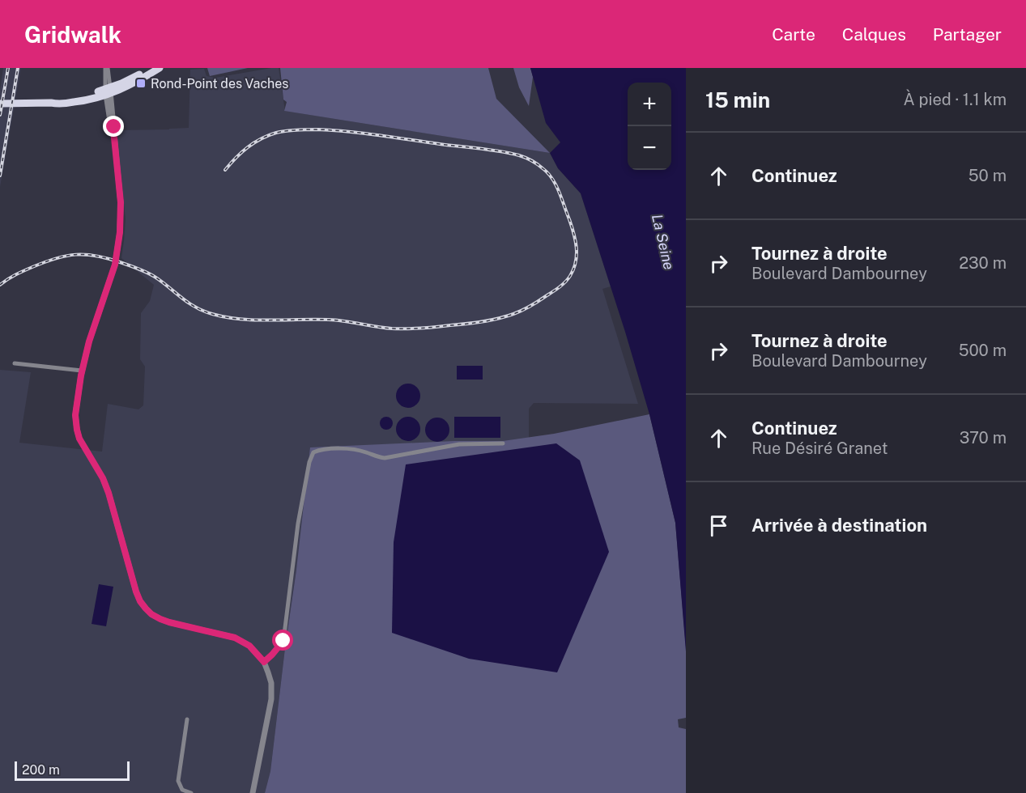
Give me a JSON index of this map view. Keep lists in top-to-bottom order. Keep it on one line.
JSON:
{"water":["La Seine"],"places":{"transit":["Rond-Point des Vaches"]},"scale_bar":"200 m","page":{"header":"Gridwalk","nav":["Carte","Calques","Partager"],"heading":["15 min","À pied · 1.1 km"],"map_buttons":["+","−"],"list":[["Continuez","50 m"],["Tournez à droite","Boulevard Dambourney","230 m"],["Tournez à droite","Boulevard Dambourney","500 m"],["Continuez","Rue Désiré Granet","370 m"],"Arrivée à destination"],"scale":"200 m"}}
